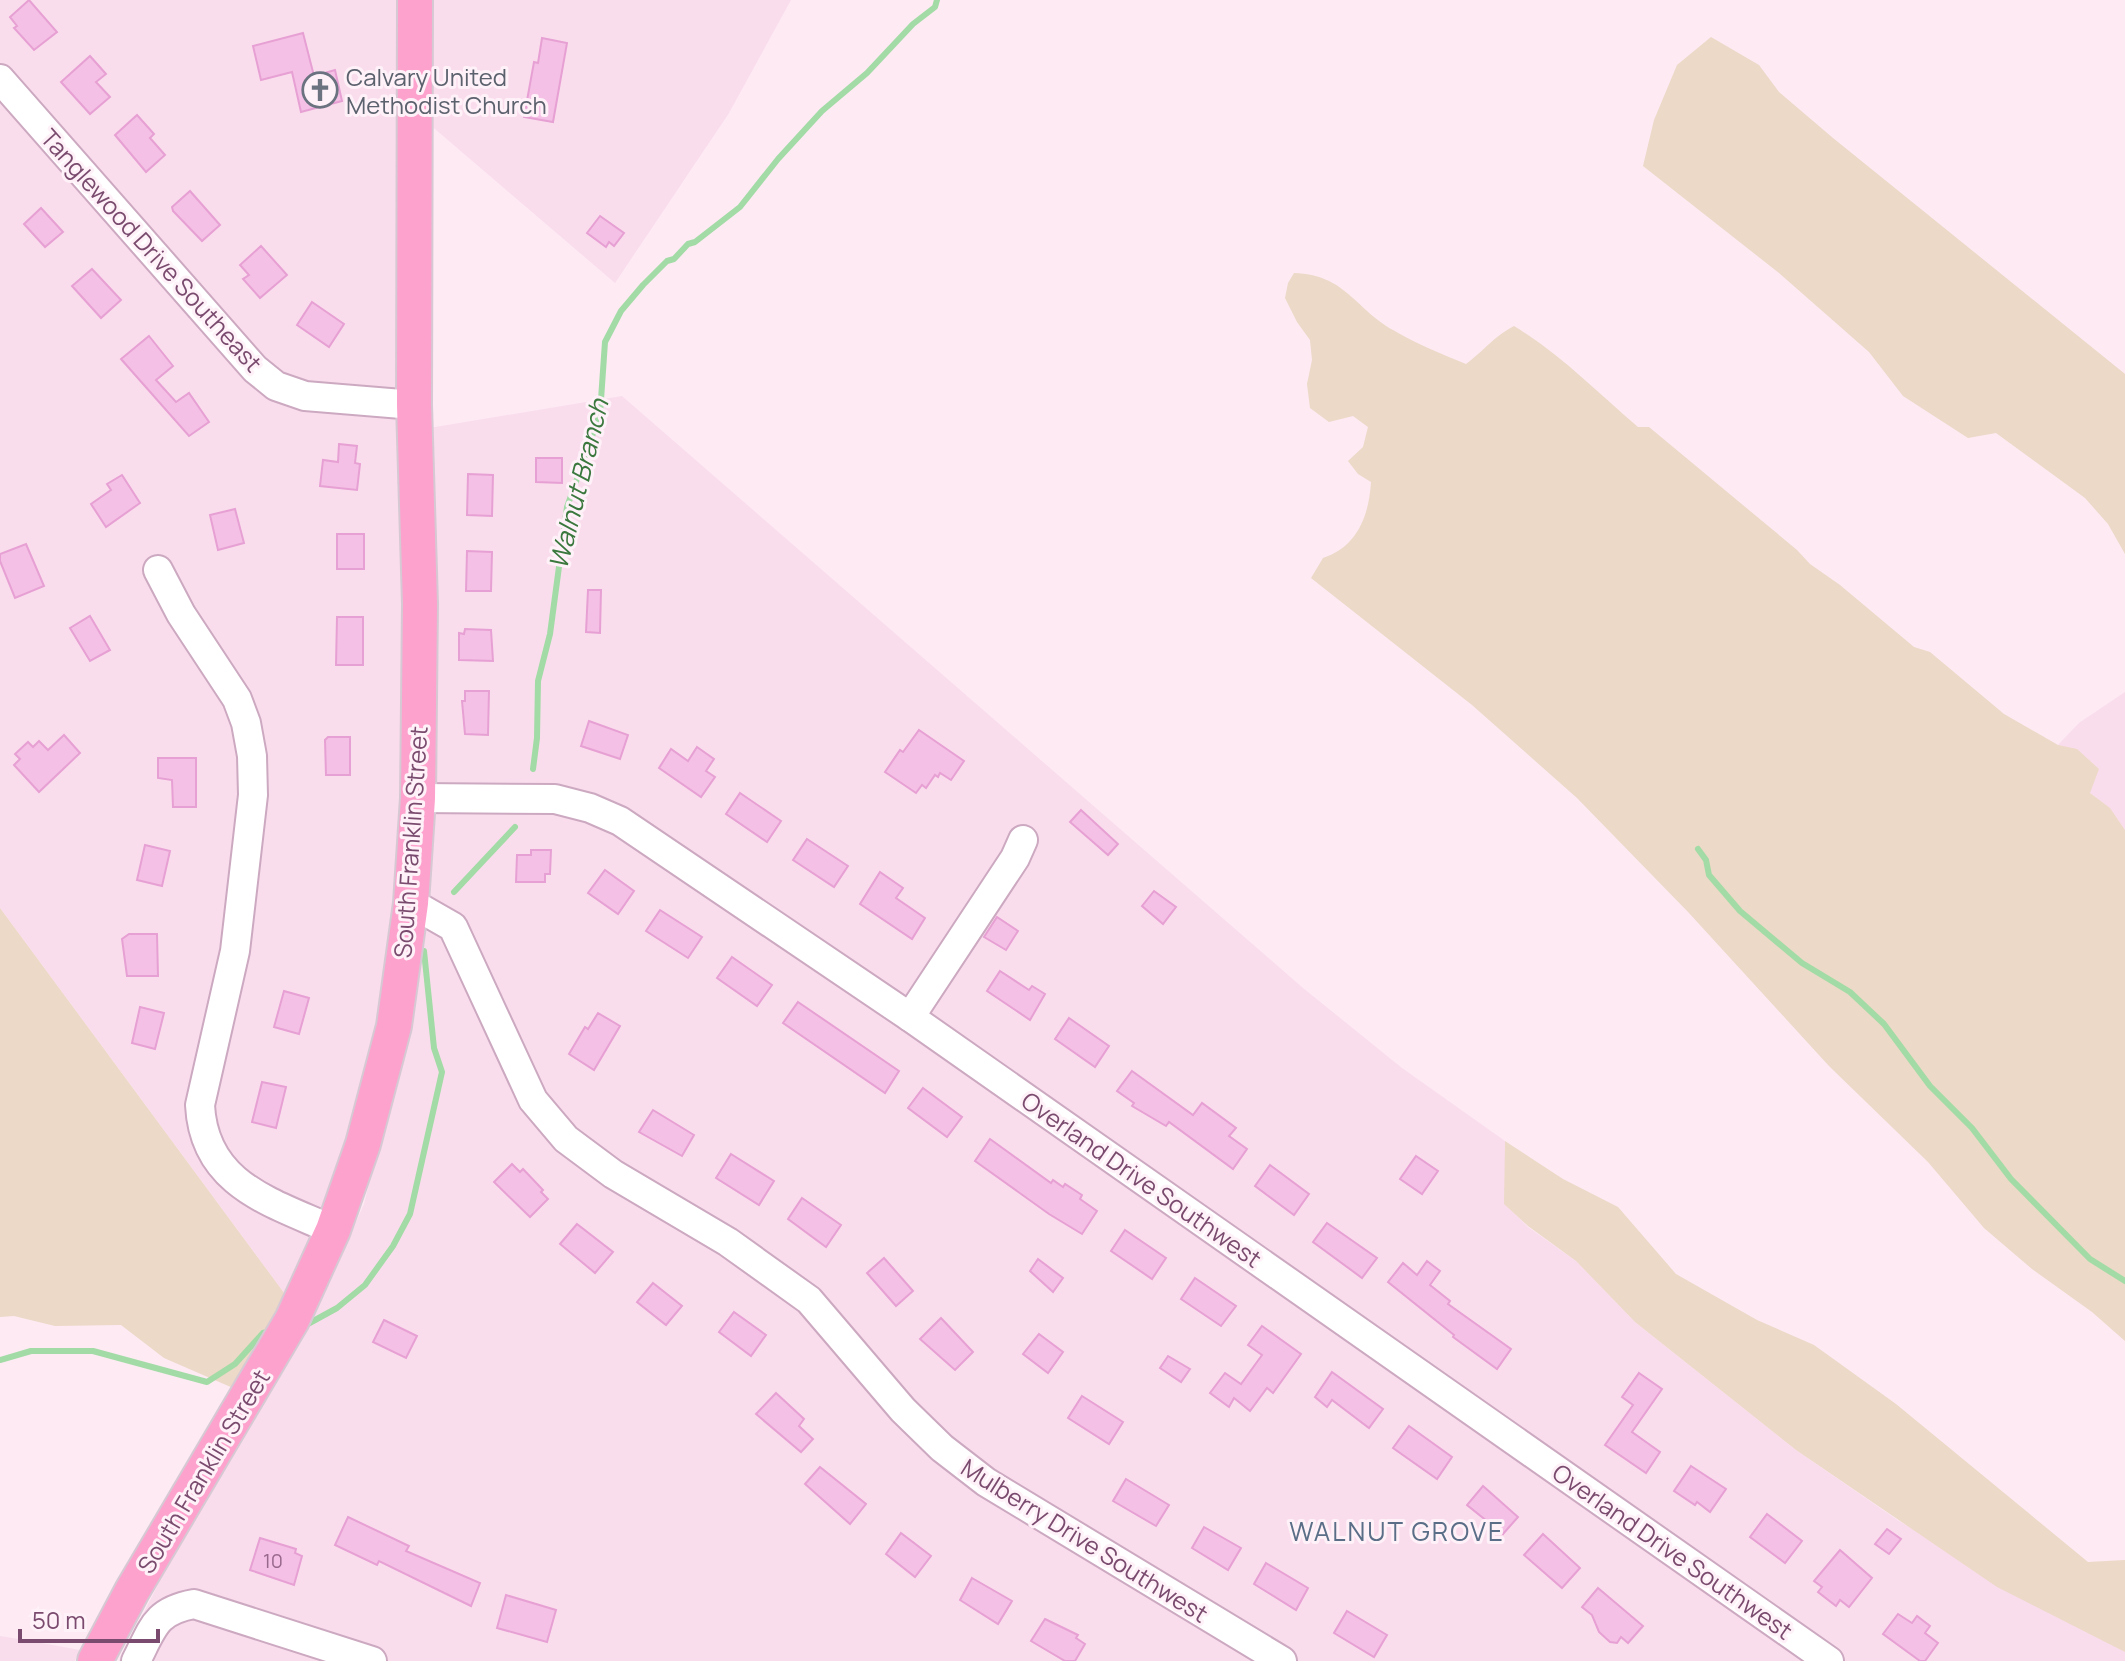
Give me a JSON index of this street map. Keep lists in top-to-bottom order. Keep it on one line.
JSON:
{"streets":{"main road":["South Franklin Street"],"street":["Tanglewood Drive Southeast","Overland Drive Southwest","Mulberry Drive Southwest"]},"crossings":[["Tanglewood Drive Southeast","South Franklin Street"],["South Franklin Street","Overland Drive Southwest"],["South Franklin Street","Mulberry Drive Southwest"]],"districts":["WALNUT GROVE"],"water":["Walnut Branch"],"places":{"church":["Calvary United Methodist Church"]},"house_numbers":["10"],"scale_bar":"50 m"}
